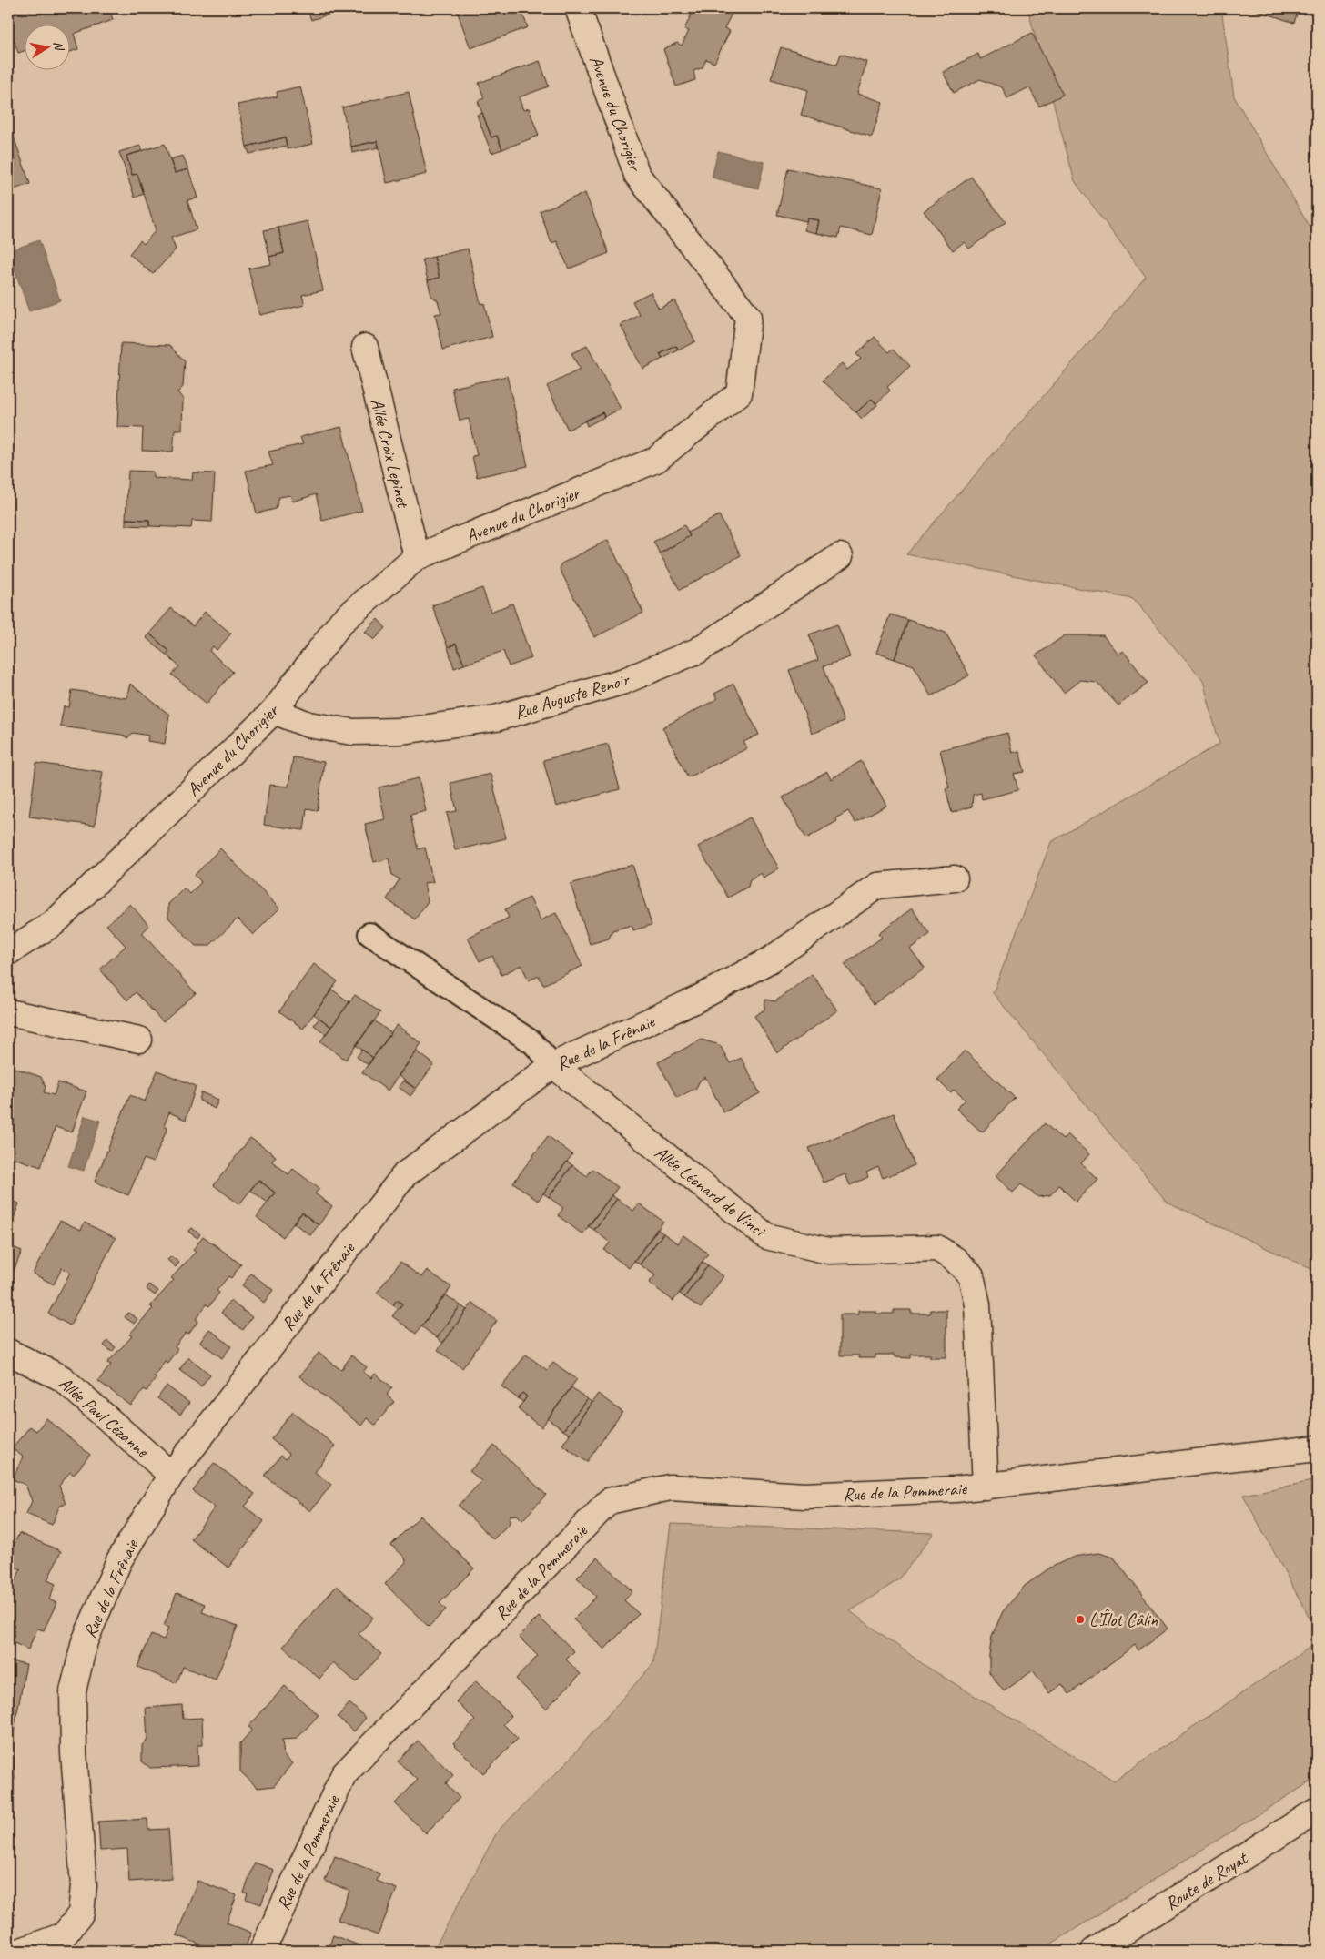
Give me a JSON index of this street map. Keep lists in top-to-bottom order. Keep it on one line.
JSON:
{"streets":{"street":["Avenue du Chorigier","Allée Croix Lepinet","Rue Auguste Renoir","Rue de la Frênaie","Allée Léonard de Vinci","Allée Paul Cézanne","Rue de la Pommeraie","Route de Royat"]},"crossings":[["Avenue du Chorigier","Allée Croix Lepinet"],["Avenue du Chorigier","Rue Auguste Renoir"],["Rue de la Frênaie","Allée Léonard de Vinci"],["Rue de la Frênaie","Allée Paul Cézanne"],["Allée Léonard de Vinci","Rue de la Pommeraie"]],"places":["L’Îlot Câlin"],"north":"right"}
